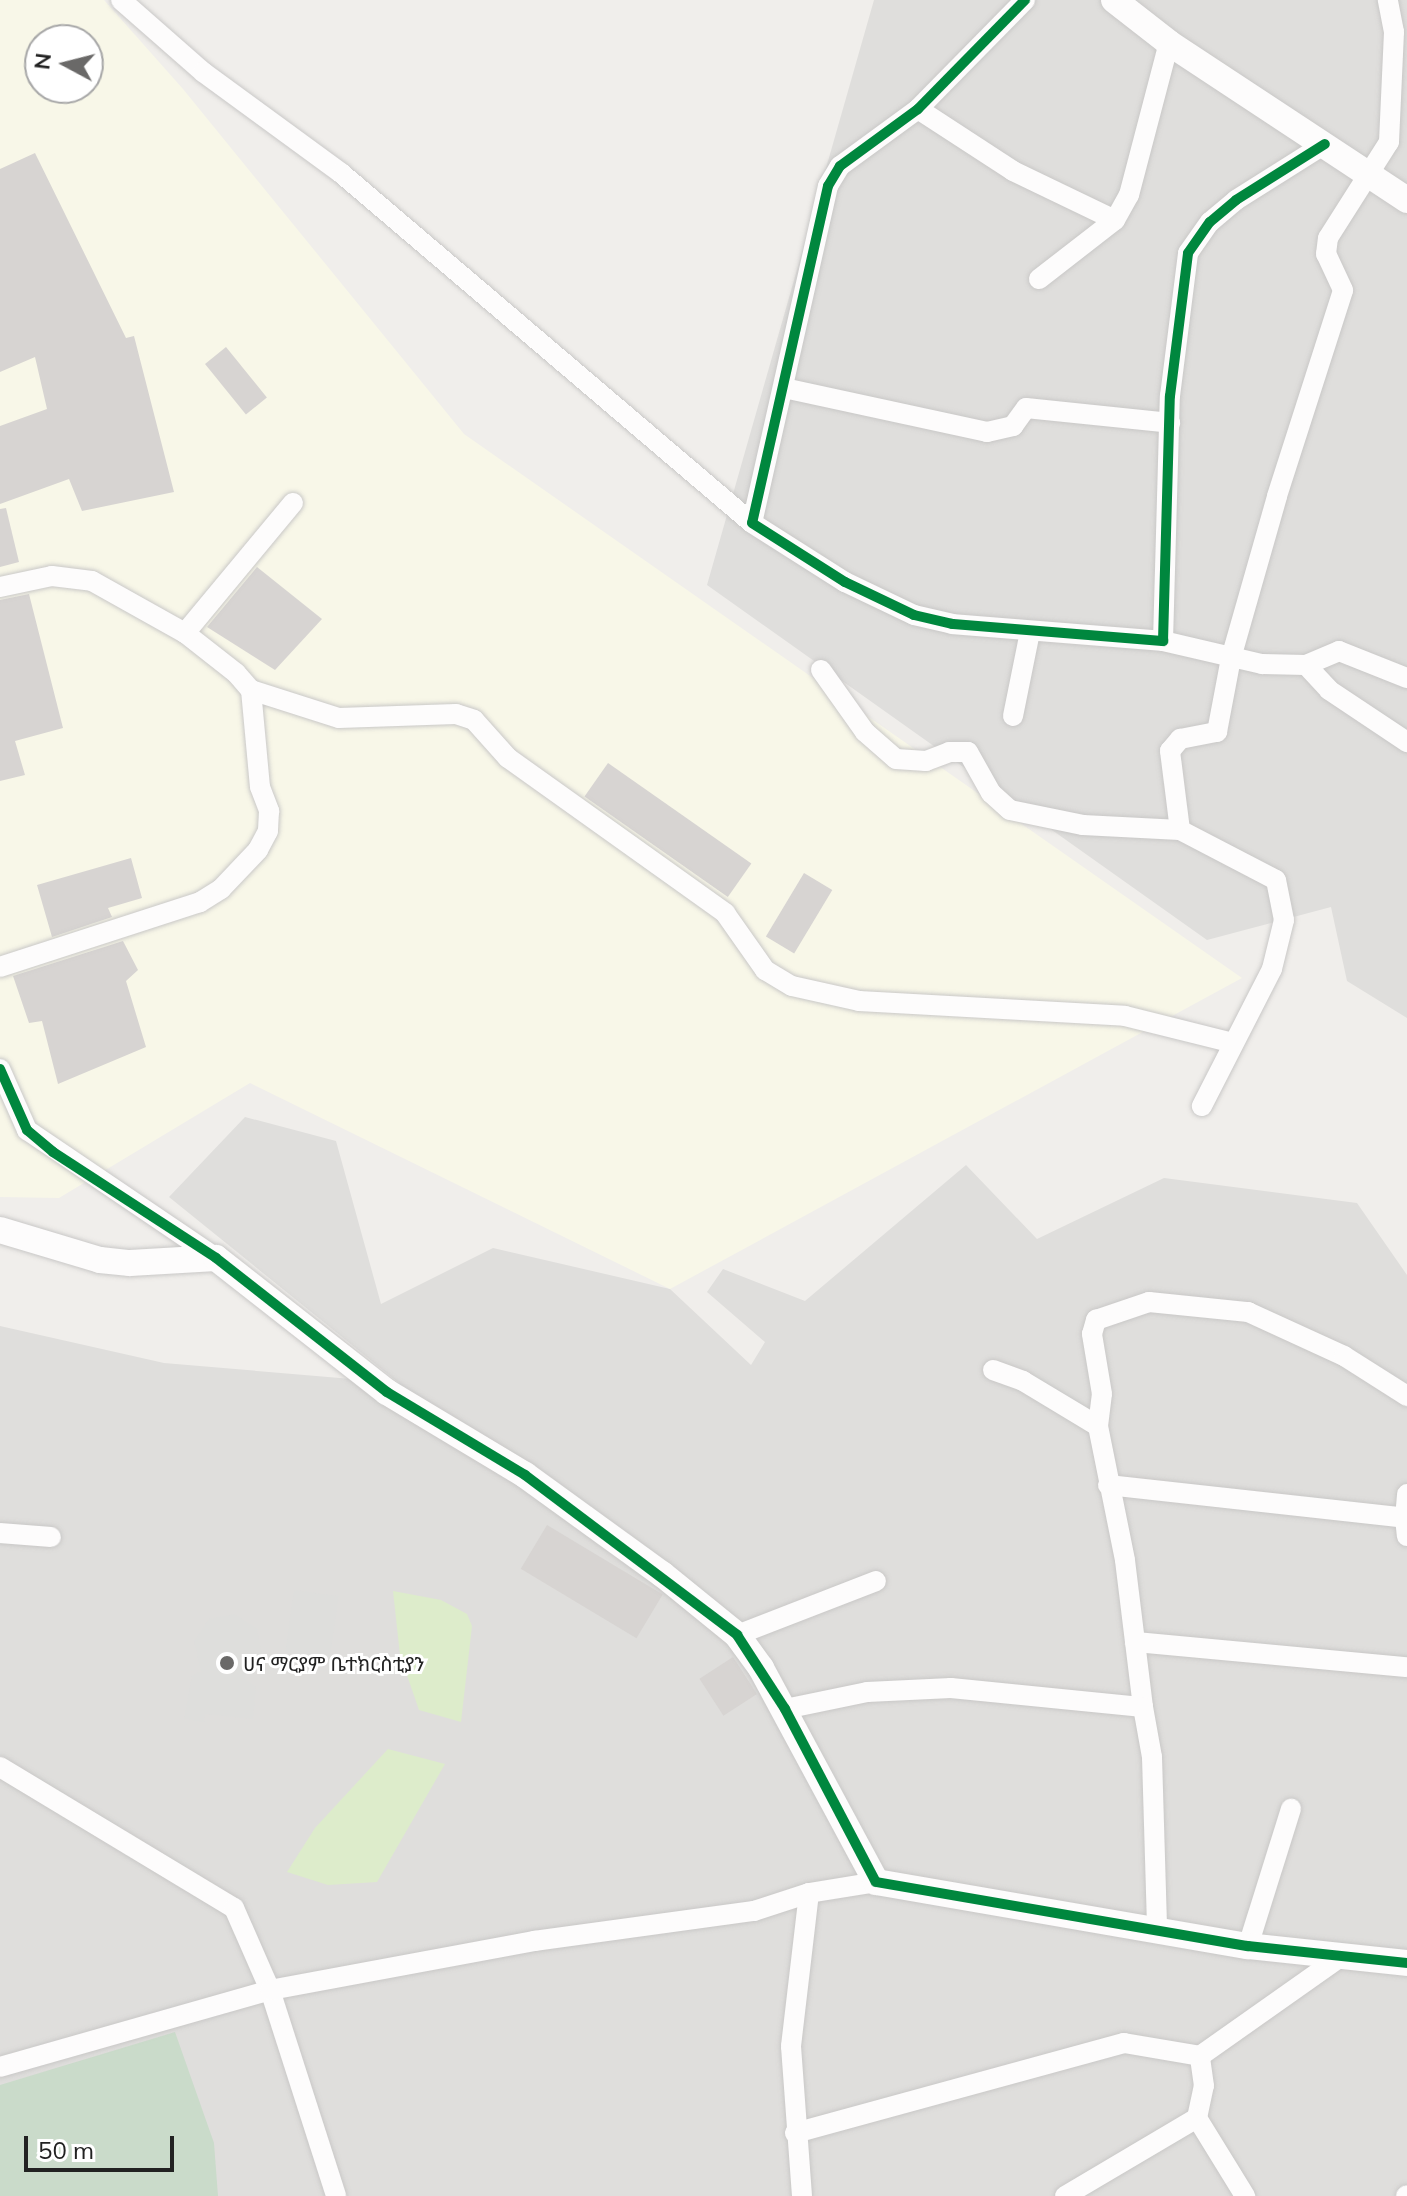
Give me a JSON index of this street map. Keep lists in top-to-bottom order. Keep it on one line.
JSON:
{"places":["ሀና ማርያም ቤተክርስቲያን"],"scale_bar":"50 m","north":"left"}
